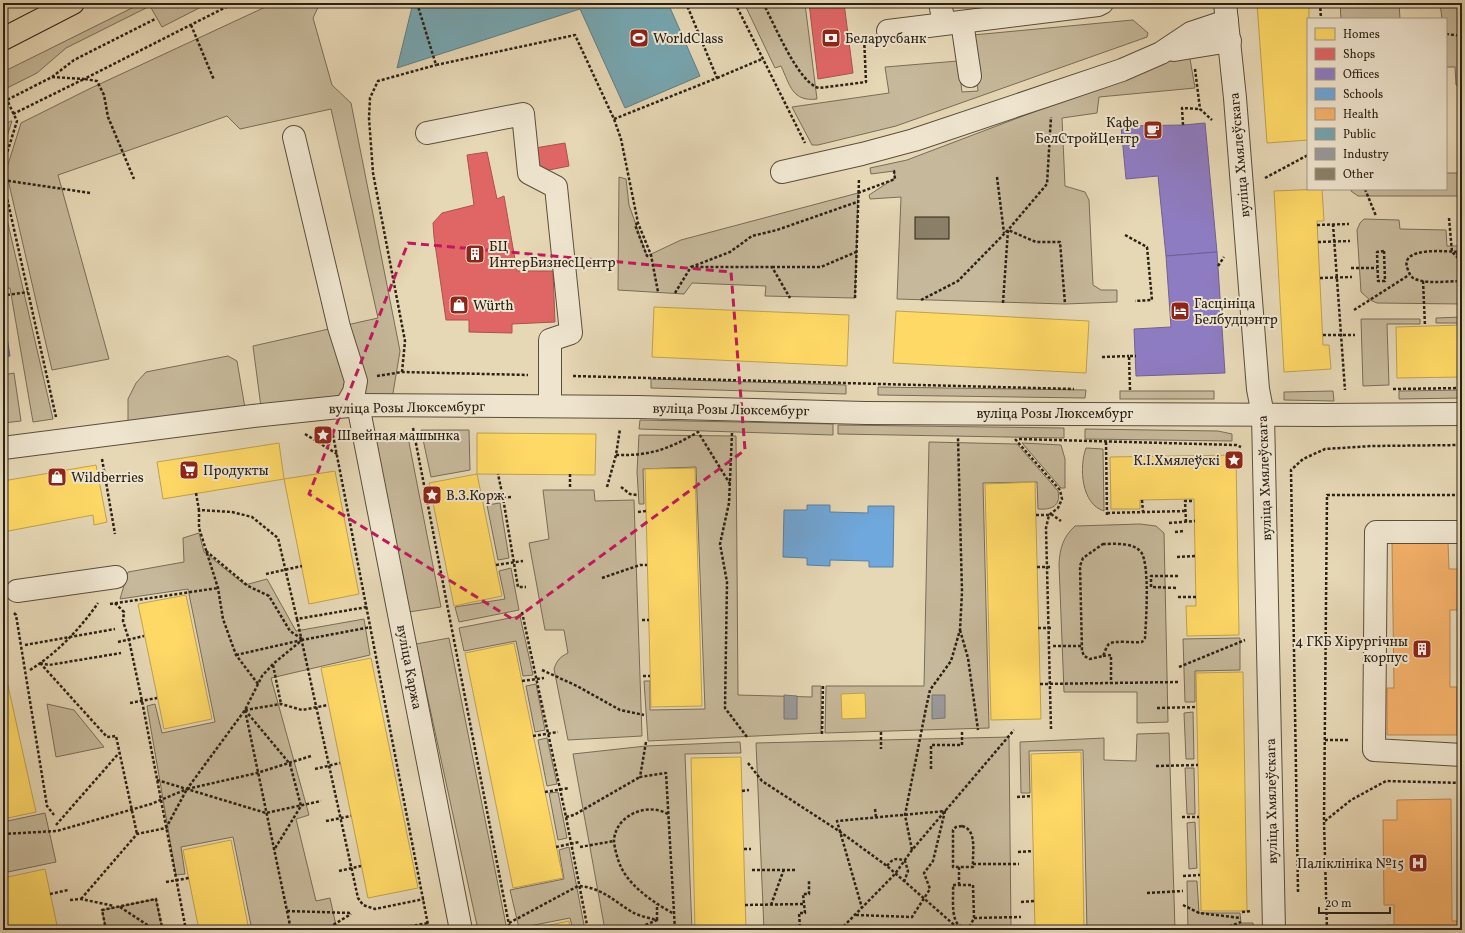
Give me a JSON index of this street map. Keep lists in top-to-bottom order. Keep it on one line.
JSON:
{"streets":{"street":["вуліца Хмялеўскага","вуліца Розы Люксембург","вуліца Каржа"]},"crossings":[["вуліца Хмялеўскага","вуліца Розы Люксембург"],["вуліца Розы Люксембург","вуліца Каржа"]],"places":{"sports":["WorldClass"],"bank":["Беларусбанк"],"cafe":["Кафе БелСтройЦентр"],"building":["БЦ ИнтерБизнесЦентр","4 ГКБ Хірургічны корпус"],"shop":["Würth","Wildberries"],"hotel":["Гасцініца Белбудцэнтр"],"place":["Швейная машынка","К.І.Хмялеўскі","В.З.Корж"],"supermarket":["Продукты"],"hospital":["Паліклініка №15"]},"legend":["Homes","Shops","Offices","Schools","Health","Public","Industry","Other"],"scale_bar":"20 m"}
